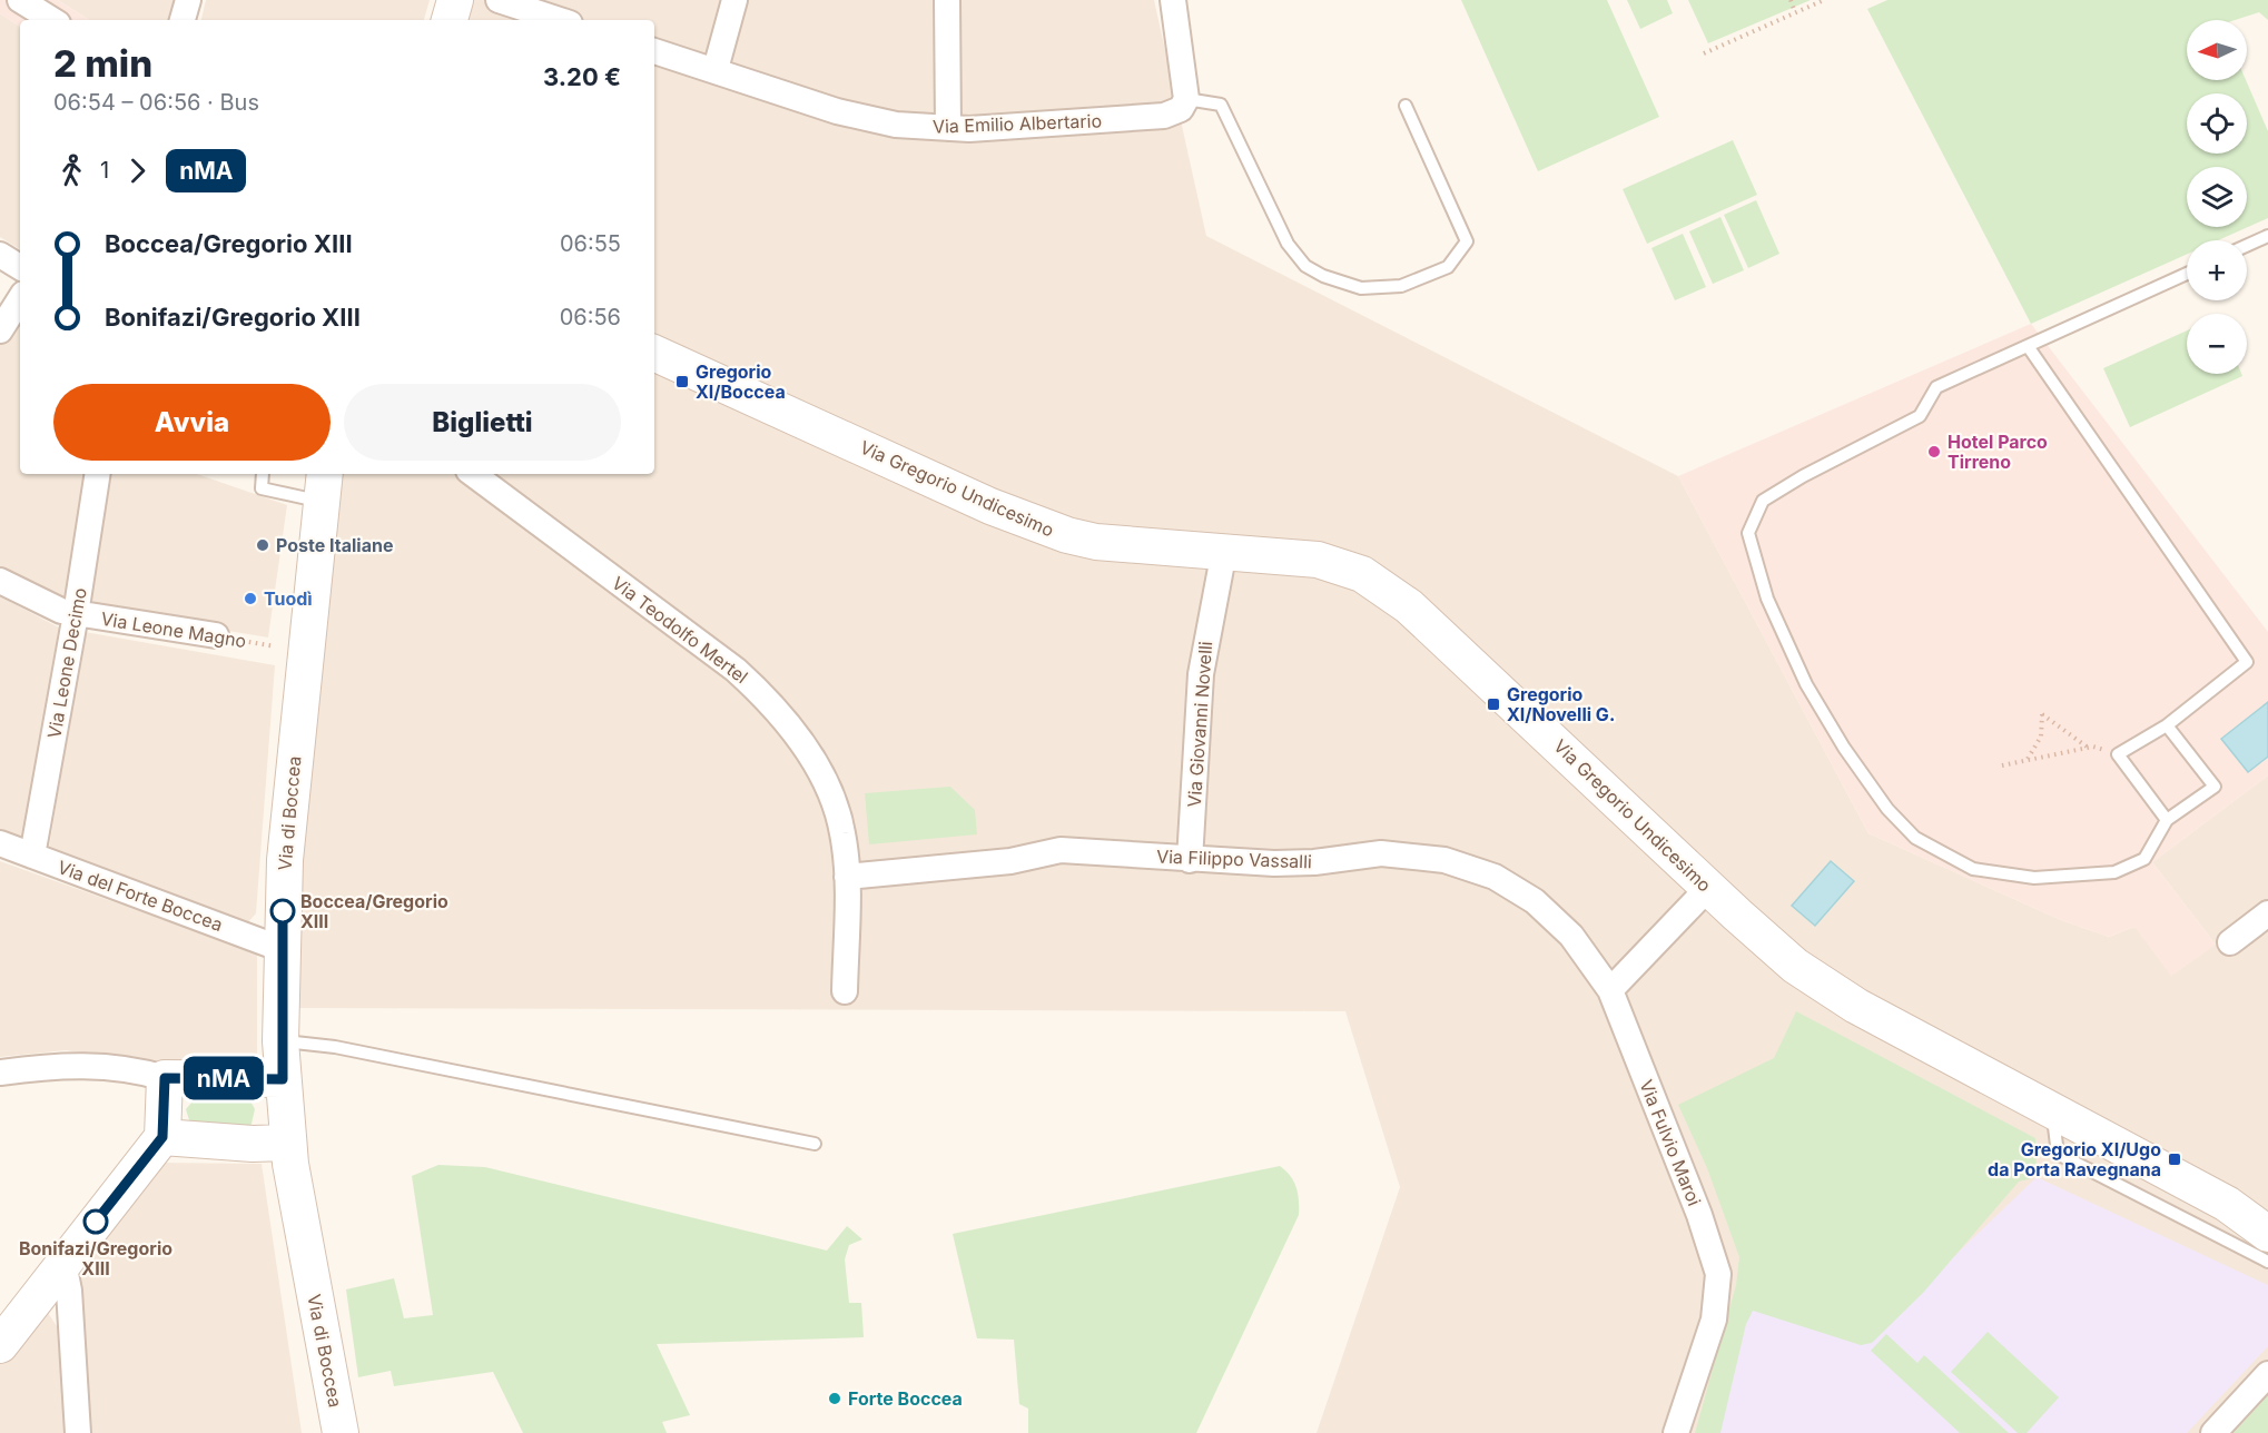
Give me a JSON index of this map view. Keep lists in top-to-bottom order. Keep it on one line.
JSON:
{"streets":{"street":["Via Emilio Albertario","Via Gregorio Undicesimo","Via Leone Magno","Via Teodolfo Mertel","Via Leone Decimo","Via Giovanni Novelli","Via di Boccea","Via Filippo Vassalli","Via del Forte Boccea","Via Fulvio Maroi"]},"crossings":[["Via Gregorio Undicesimo","Via Giovanni Novelli"],["Via Leone Magno","Via Leone Decimo"],["Via Teodolfo Mertel","Via Filippo Vassalli"],["Via Leone Decimo","Via del Forte Boccea"],["Via Giovanni Novelli","Via Filippo Vassalli"],["Via di Boccea","Via del Forte Boccea"],["Via Filippo Vassalli","Via Fulvio Maroi"]],"places":{"transit":["Gregorio XI/Boccea","Gregorio XI/Novelli G.","Gregorio XI/Ugo da Porta Ravegnana"],"other":["Hotel Parco Tirreno","Poste Italiane","Tuodì","Boccea/Gregorio XIII","Bonifazi/Gregorio XIII","Forte Boccea"]},"lines":["bus line nMA"],"north":"left","page":{"on_map":"nMA","map_buttons":["+","−"],"heading":["2 min","06:54 – 06:56 · Bus","3.20 €"],"legs":["1","nMA"],"list":[{"name":"Boccea/Gregorio XIII","value":"06:55"},{"name":"Bonifazi/Gregorio XIII","value":"06:56"}],"buttons":["Avvia","Biglietti"]}}
